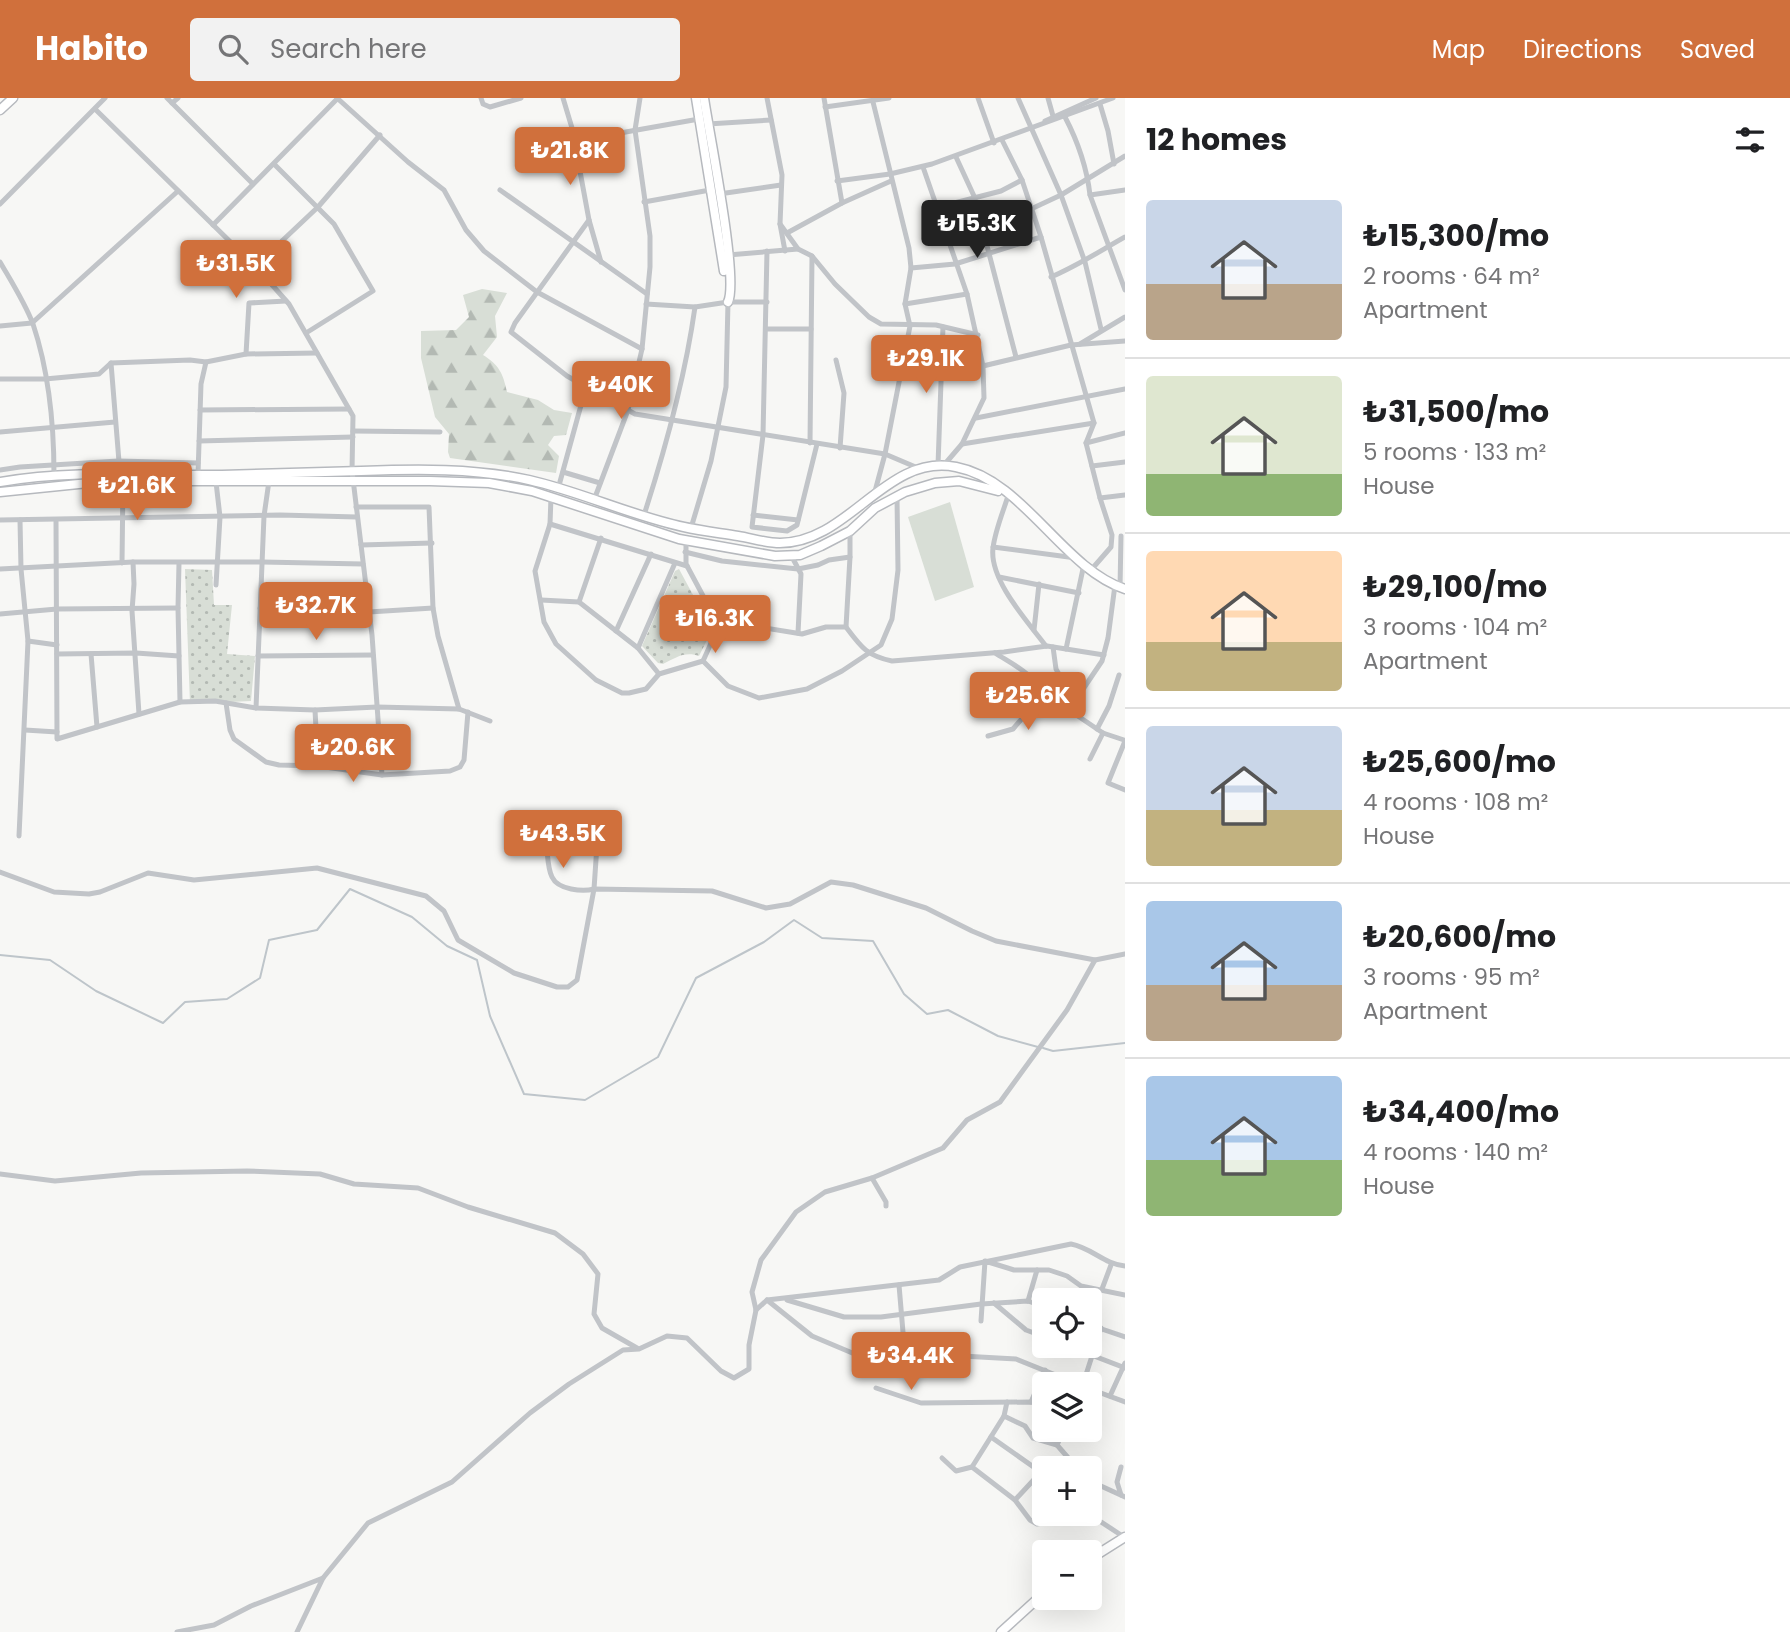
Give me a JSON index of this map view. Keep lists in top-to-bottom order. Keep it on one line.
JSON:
{"page":{"header":"Habito","search":"Search here","nav":["Map","Directions","Saved"],"heading":"12 homes","price":["₺21.8K","₺15.3K","₺31.5K","₺29.1K","₺40K","₺21.6K","₺32.7K","₺16.3K","₺25.6K","₺20.6K","₺43.5K","₺34.4K"],"list":[{"name":"₺15,300/mo","note":"2 rooms · 64 m² · Apartment"},{"name":"₺31,500/mo","note":"5 rooms · 133 m² · House"},{"name":"₺29,100/mo","note":"3 rooms · 104 m² · Apartment"},{"name":"₺25,600/mo","note":"4 rooms · 108 m² · House"},{"name":"₺20,600/mo","note":"3 rooms · 95 m² · Apartment"},{"name":"₺34,400/mo","note":"4 rooms · 140 m² · House"}],"map_buttons":["+","−"]}}
